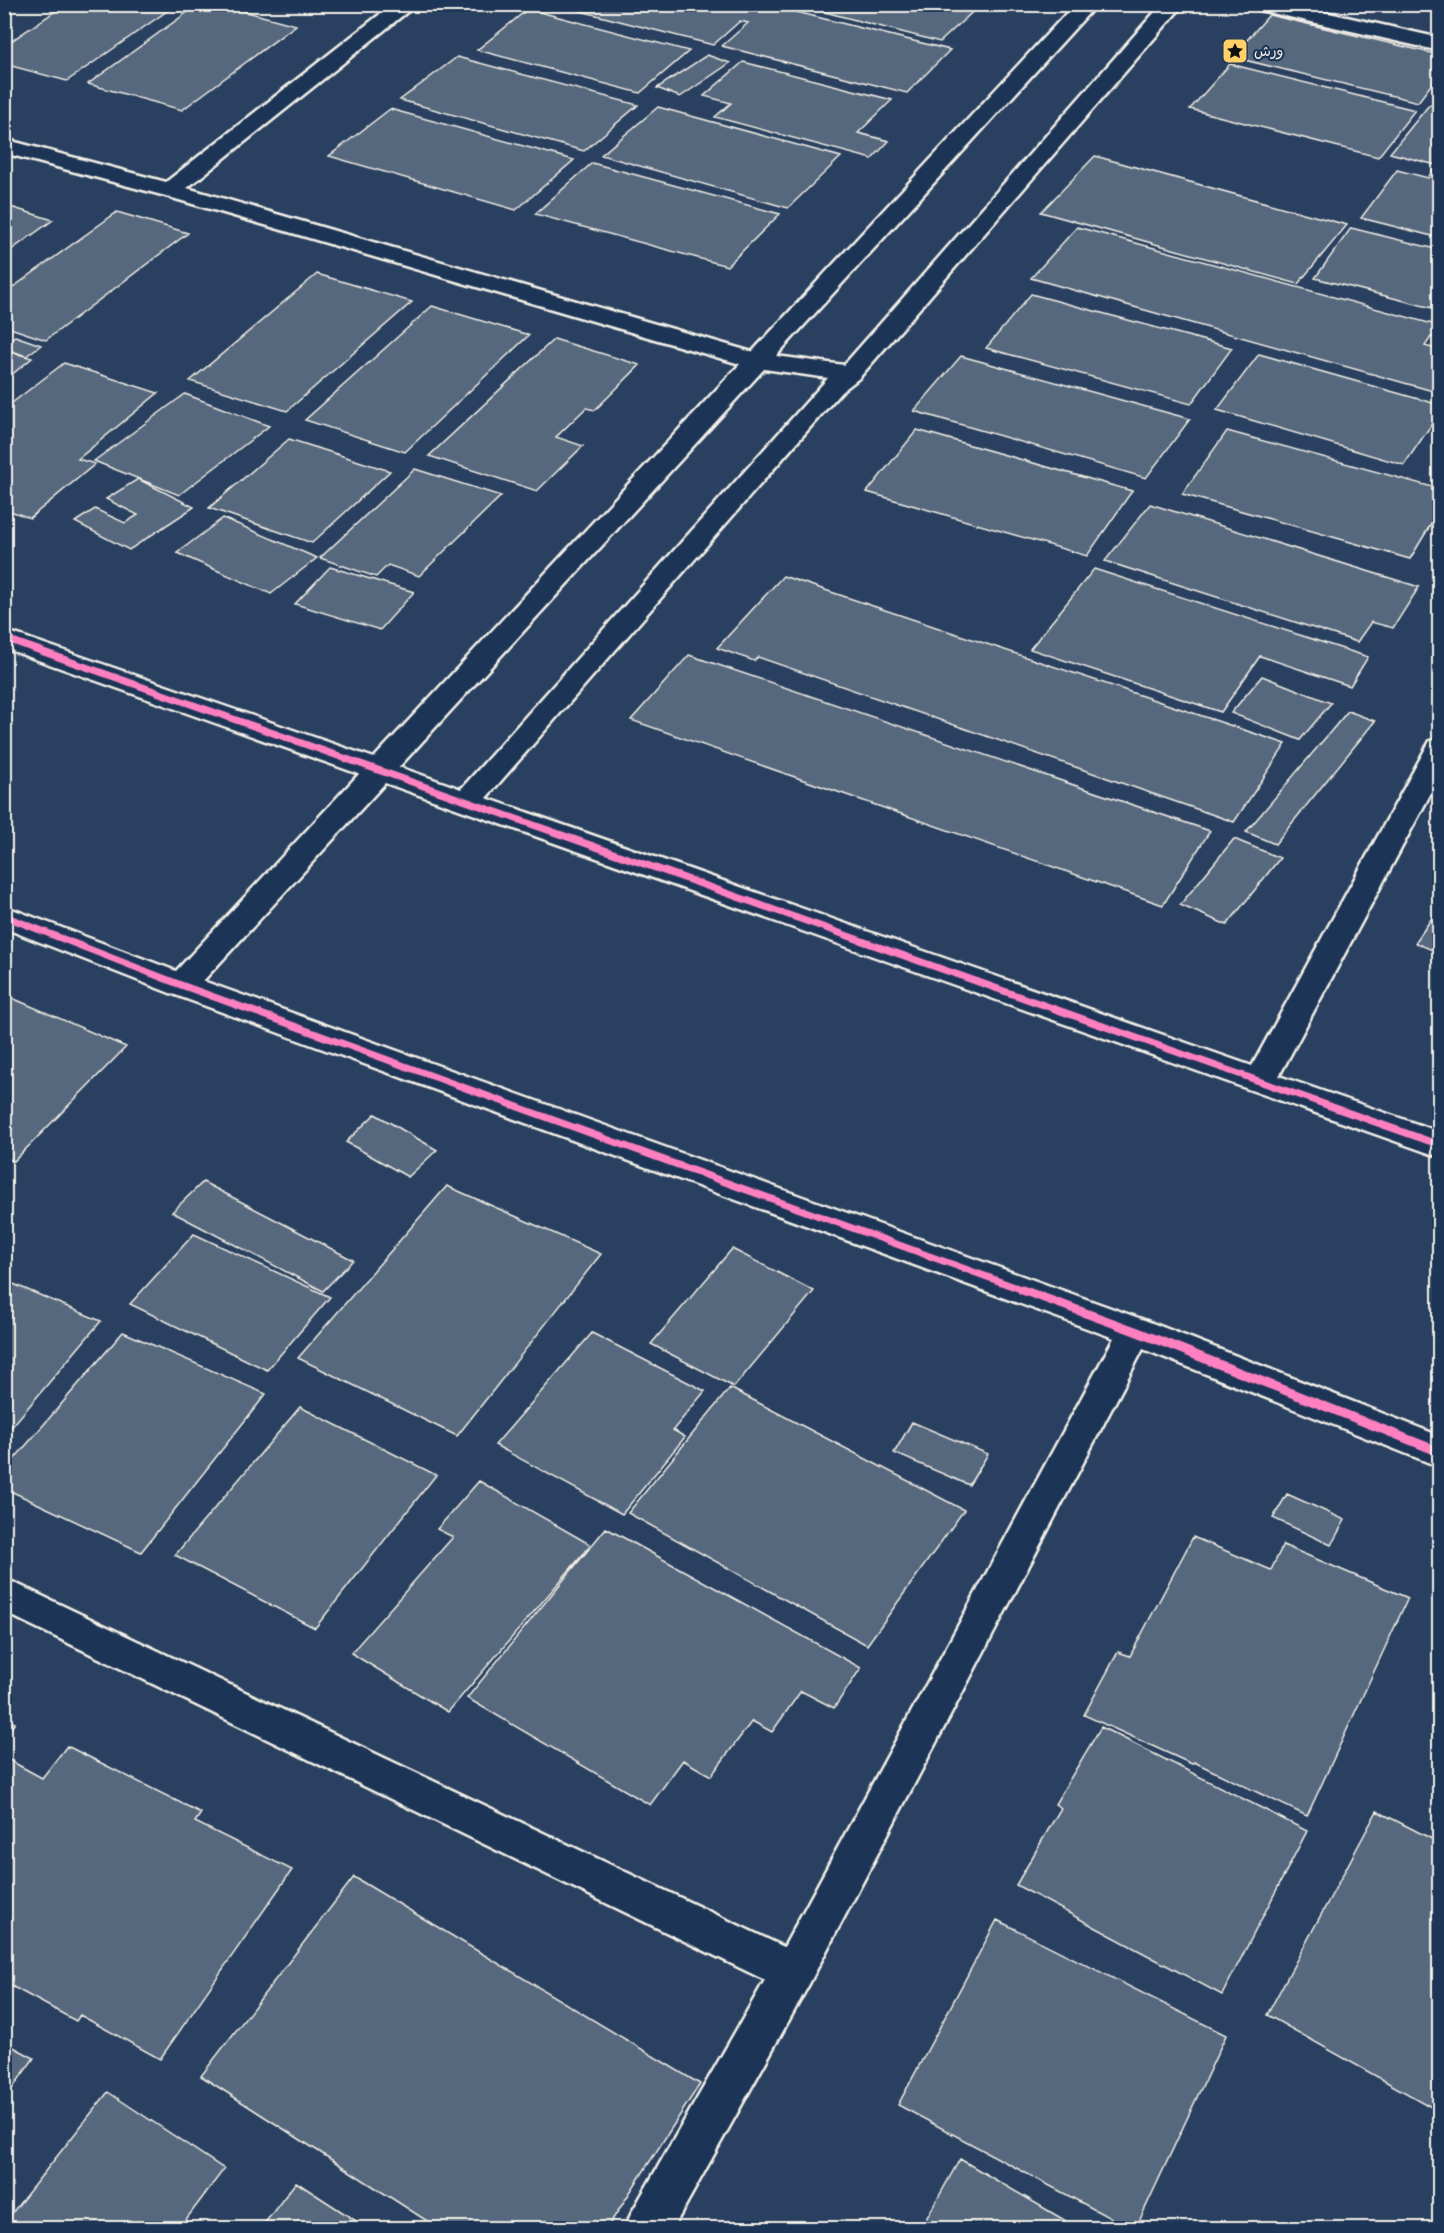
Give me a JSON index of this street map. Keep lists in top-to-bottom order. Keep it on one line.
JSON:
{"places":{"place":["ورش"]}}
